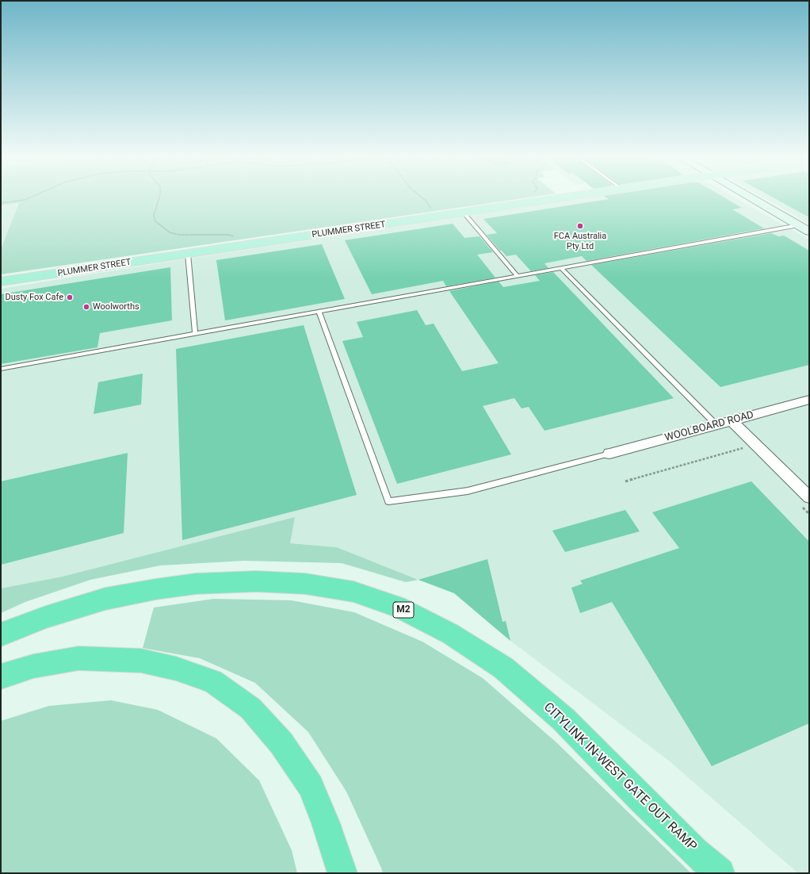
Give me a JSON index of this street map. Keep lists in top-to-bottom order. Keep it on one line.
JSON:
{"streets":{"highway":["M2","CITYLINK IN-WEST GATE OUT RAMP"],"main road":["PLUMMER STREET"],"street":["WOOLBOARD ROAD"]},"places":["FCA Australia Pty Ltd","Dusty Fox Cafe","Woolworths"]}
